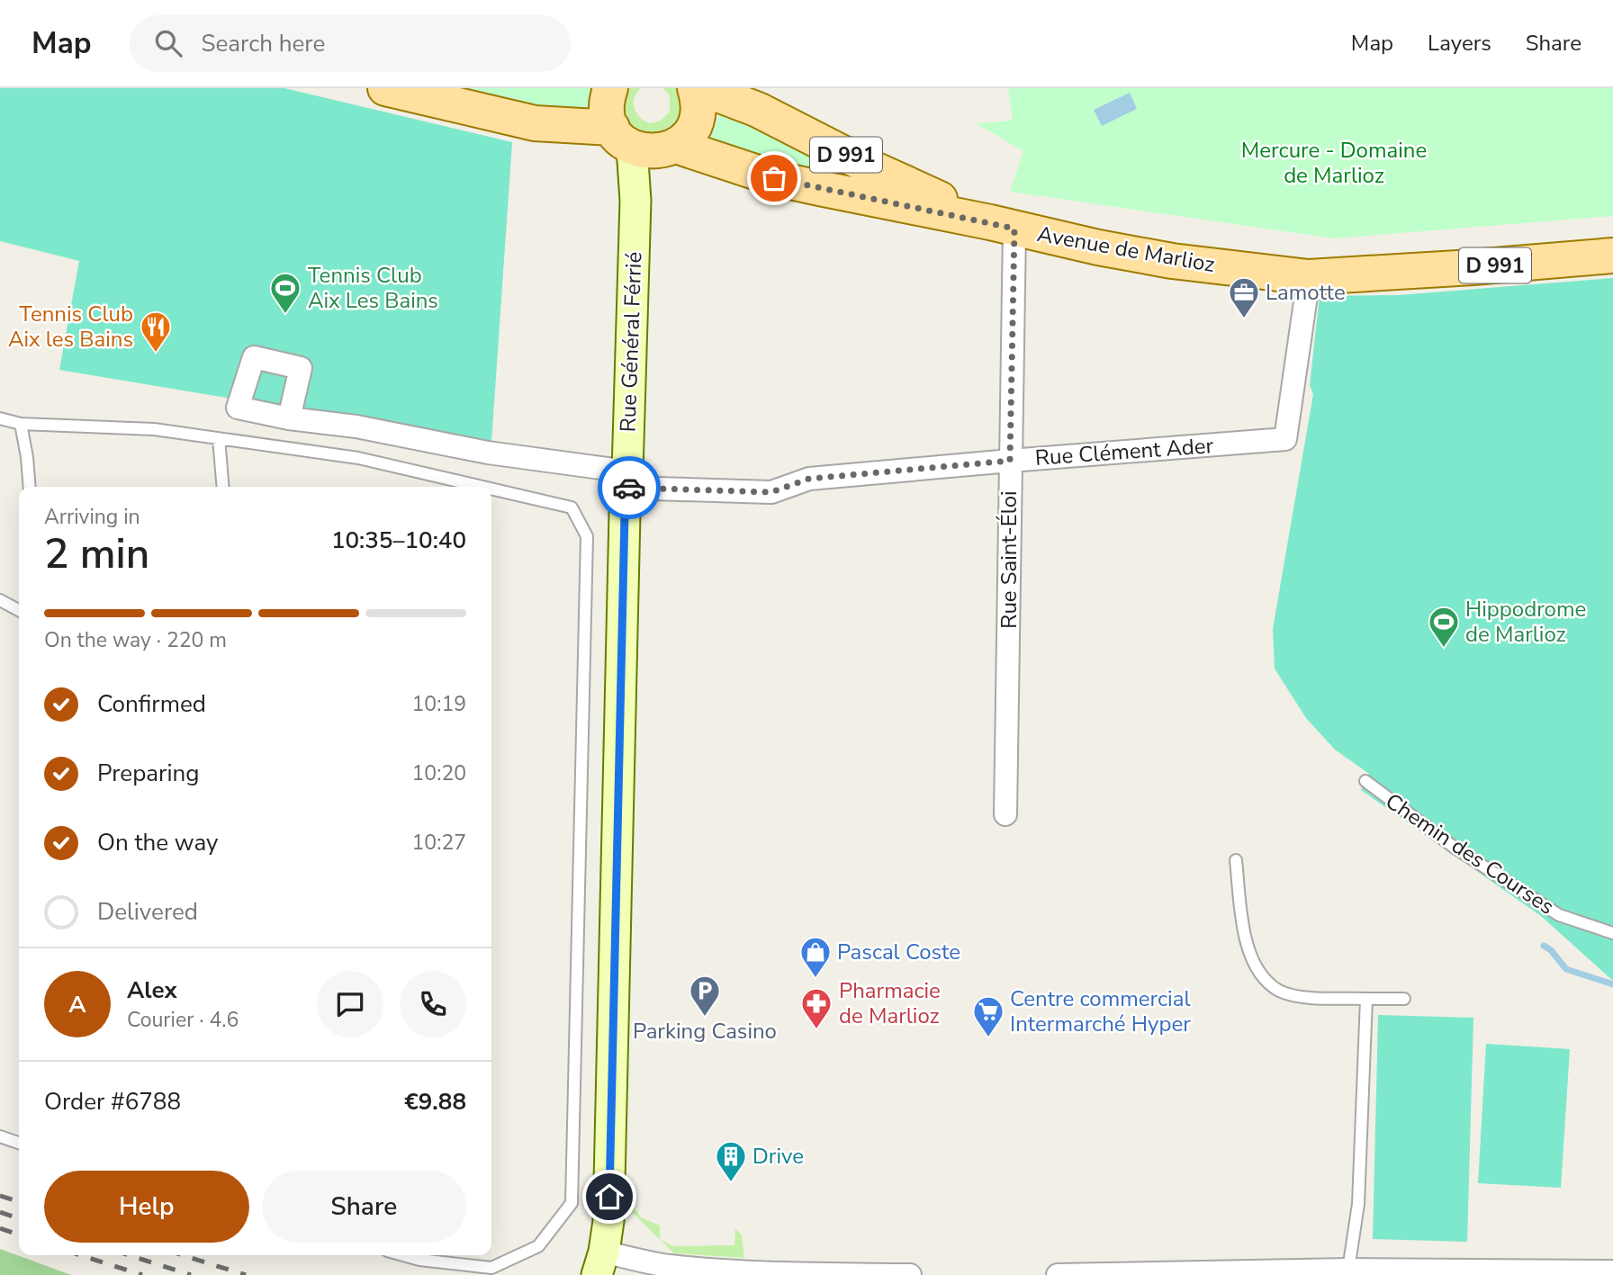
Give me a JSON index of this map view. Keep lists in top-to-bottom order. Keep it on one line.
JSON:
{"streets":{"main road":["D 991","Avenue de Marlioz","Rue Général Férrié"],"street":["Rue Clément Ader","Rue Saint-Éloi"],"lane":["Chemin des Courses"]},"crossings":[["Avenue de Marlioz","Rue Général Férrié"],["Avenue de Marlioz","Rue Clément Ader"],["Avenue de Marlioz","Rue Saint-Éloi"],["Rue Général Férrié","Rue Clément Ader"],["Rue Clément Ader","Rue Saint-Éloi"]],"parks":["Mercure - Domaine de Marlioz"],"places":{"sports":["Tennis Club Aix Les Bains","Hippodrome de Marlioz"],"office":["Lamotte"],"restaurant":["Tennis Club Aix les Bains"],"shop":["Pascal Coste"],"parking":["Parking Casino"],"pharmacy":["Pharmacie de Marlioz"],"supermarket":["Centre commercial Intermarché Hyper"],"building":["Drive"]},"page":{"header":"Map","search":"Search here","nav":["Map","Layers","Share"],"heading":["2 min","Arriving in","10:35–10:40"],"panel":["Alex","Courier · 4.6","Order #6788","€9.88"],"bar":"On the way · 220 m","list":[["Confirmed","10:19"],["Preparing","10:20"],["On the way","10:27"],"Delivered"],"round":"A","buttons":["Help","Share"]}}
